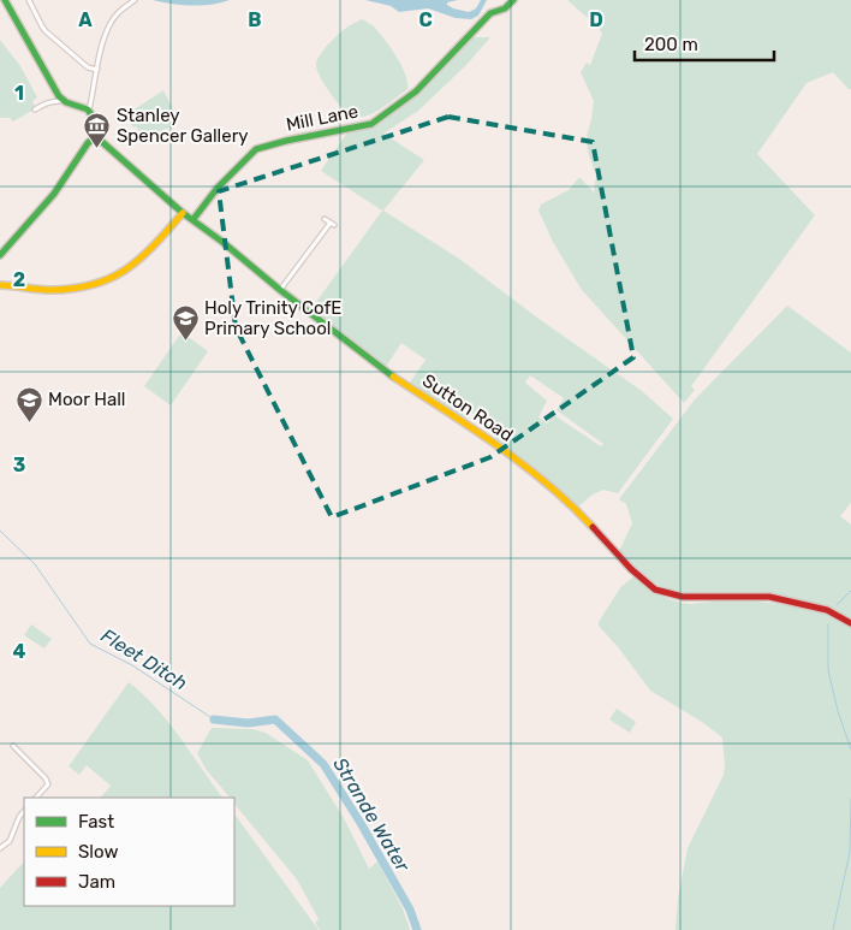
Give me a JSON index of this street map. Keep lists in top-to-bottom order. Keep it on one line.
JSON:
{"streets":{"main road":["Mill Lane","Sutton Road"]},"crossings":[["Mill Lane","Sutton Road"]],"water":["Fleet Ditch","Strande Water"],"places":{"museum":["Stanley Spencer Gallery"],"school or university":["Holy Trinity CofE Primary School","Moor Hall"]},"legend":["Fast","Slow","Jam"],"scale_bar":"200 m","grid":{"columns":["A","B","C","D"],"rows":["1","2","3","4"]}}
